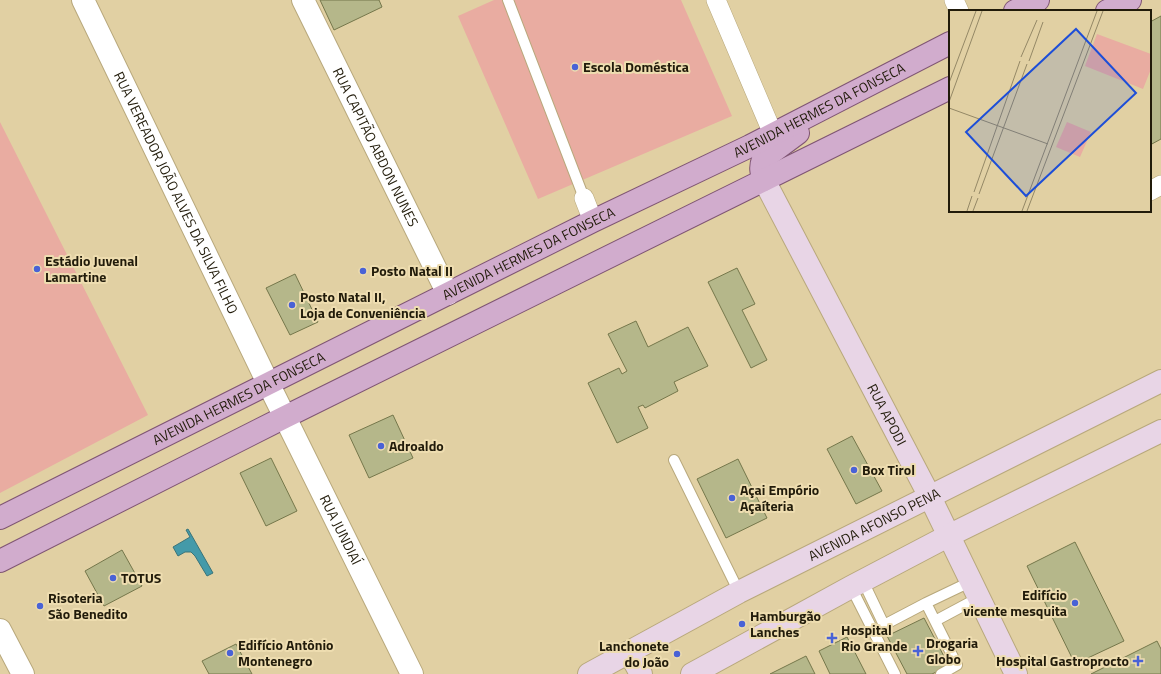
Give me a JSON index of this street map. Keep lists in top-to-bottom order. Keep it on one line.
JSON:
{"streets":{"main road":["AVENIDA HERMES DA FONSECA","RUA APODI","AVENIDA AFONSO PENA"],"street":["RUA CAPITÃO ABDON NUNES","RUA VEREADOR JOÃO ALVES DA SILVA FILHO","RUA JUNDIAÍ"]},"crossings":[["AVENIDA HERMES DA FONSECA","RUA CAPITÃO ABDON NUNES"],["AVENIDA HERMES DA FONSECA","RUA VEREADOR JOÃO ALVES DA SILVA FILHO"],["AVENIDA HERMES DA FONSECA","RUA JUNDIAÍ"],["RUA VEREADOR JOÃO ALVES DA SILVA FILHO","RUA JUNDIAÍ"],["RUA APODI","AVENIDA AFONSO PENA"]],"places":{"other":["Escola Doméstica","Estádio Juvenal Lamartine","Posto Natal II","Posto Natal II, Loja de Conveniência","Adroaldo","Box Tirol","Açai Empório Açaíteria","TOTUS","Edifício vicente mesquita","Risoteria São Benedito","Hamburgão Lanches","Edifício Antônio Montenegro","Lanchonete do João"],"health":["Hospital Rio Grande","Drogaria Globo","Hospital Gastroprocto"]}}
